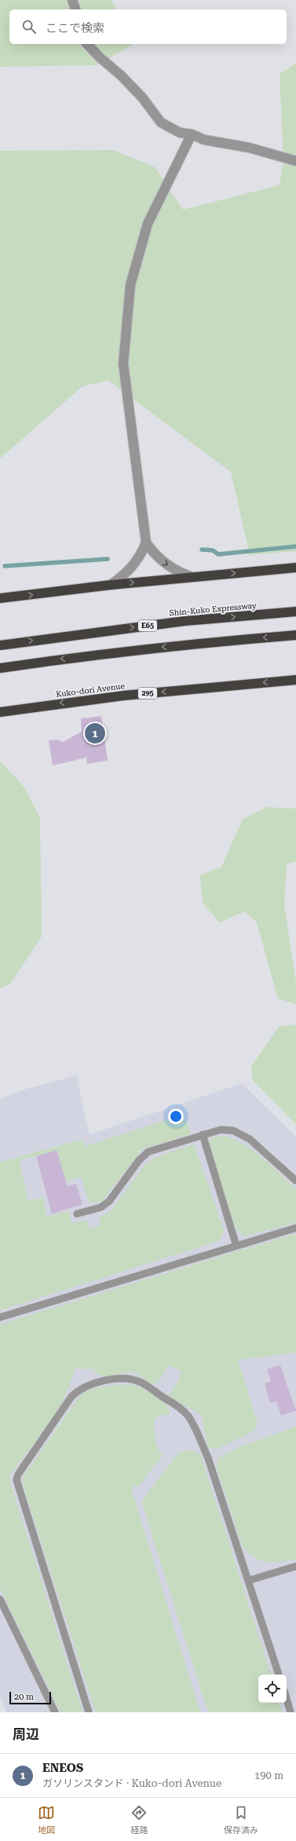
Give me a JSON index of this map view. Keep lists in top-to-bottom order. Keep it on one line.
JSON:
{"streets":{"highway":["Shin-Kuko Expressway","E65","Kuko-dori Avenue","295"]},"scale_bar":"20 m","page":{"search":"ここで検索","pins":"1","scale":"20 m","heading":"周辺","list":[{"mark":"1","name":"ENEOS","note":"ガソリンスタンド · Kuko-dori Avenue","value":"190 m"}],"nav":["地図","経路","保存済み"]}}
